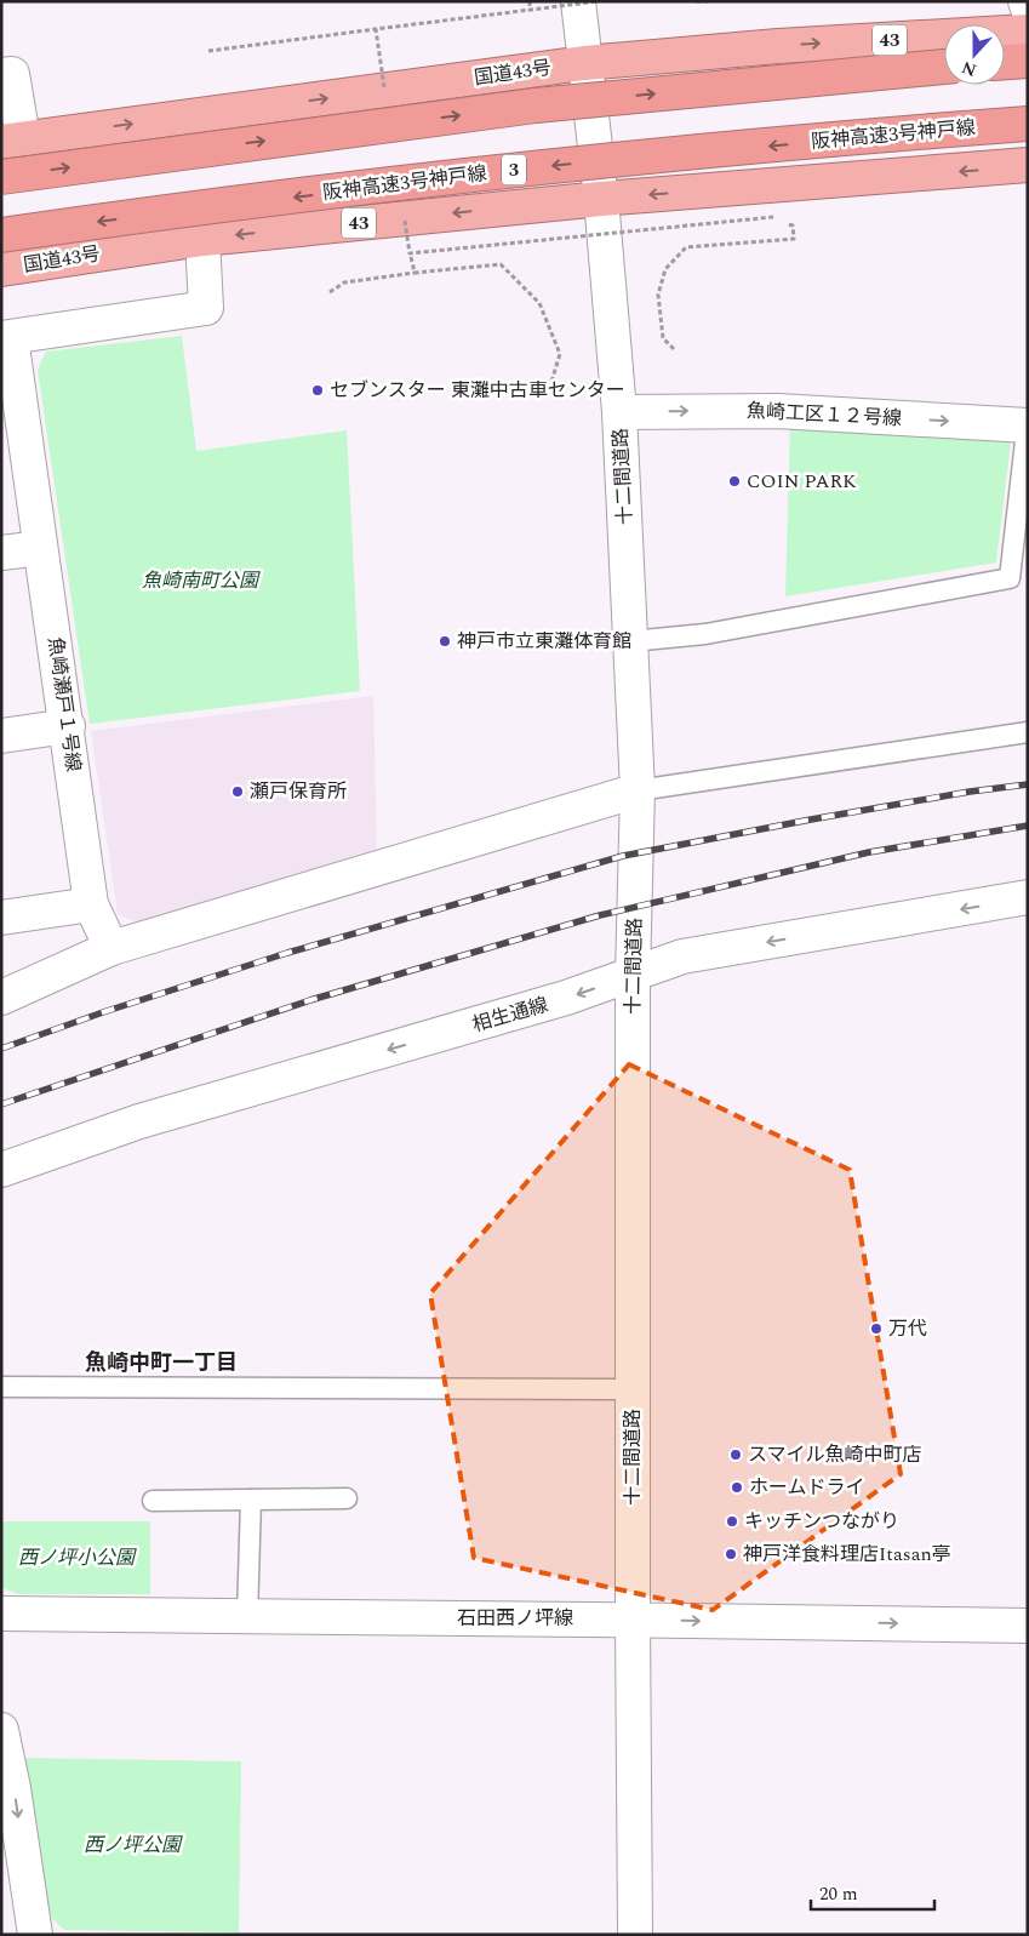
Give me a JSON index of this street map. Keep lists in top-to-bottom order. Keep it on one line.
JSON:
{"streets":{"highway":["43","国道43号","阪神高速3号神戸線","3"],"street":["魚崎工区１２号線","十二間道路","魚崎瀬戸１号線","相生通線","石田西ノ坪線"]},"crossings":[["国道43号","十二間道路"],["魚崎工区１２号線","十二間道路"],["十二間道路","相生通線"],["十二間道路","石田西ノ坪線"]],"one_way":["魚崎工区１２号線","石田西ノ坪線"],"districts":["魚崎中町一丁目"],"parks":["魚崎南町公園","西ノ坪小公園","西ノ坪公園"],"places":["セブンスター 東灘中古車センター","COIN PARK","神戸市立東灘体育館","瀬戸保育所","万代","スマイル魚崎中町店","ホームドライ","キッチンつながり","神戸洋食料理店Itasan亭"],"scale_bar":"20 m","north":"bottom"}
